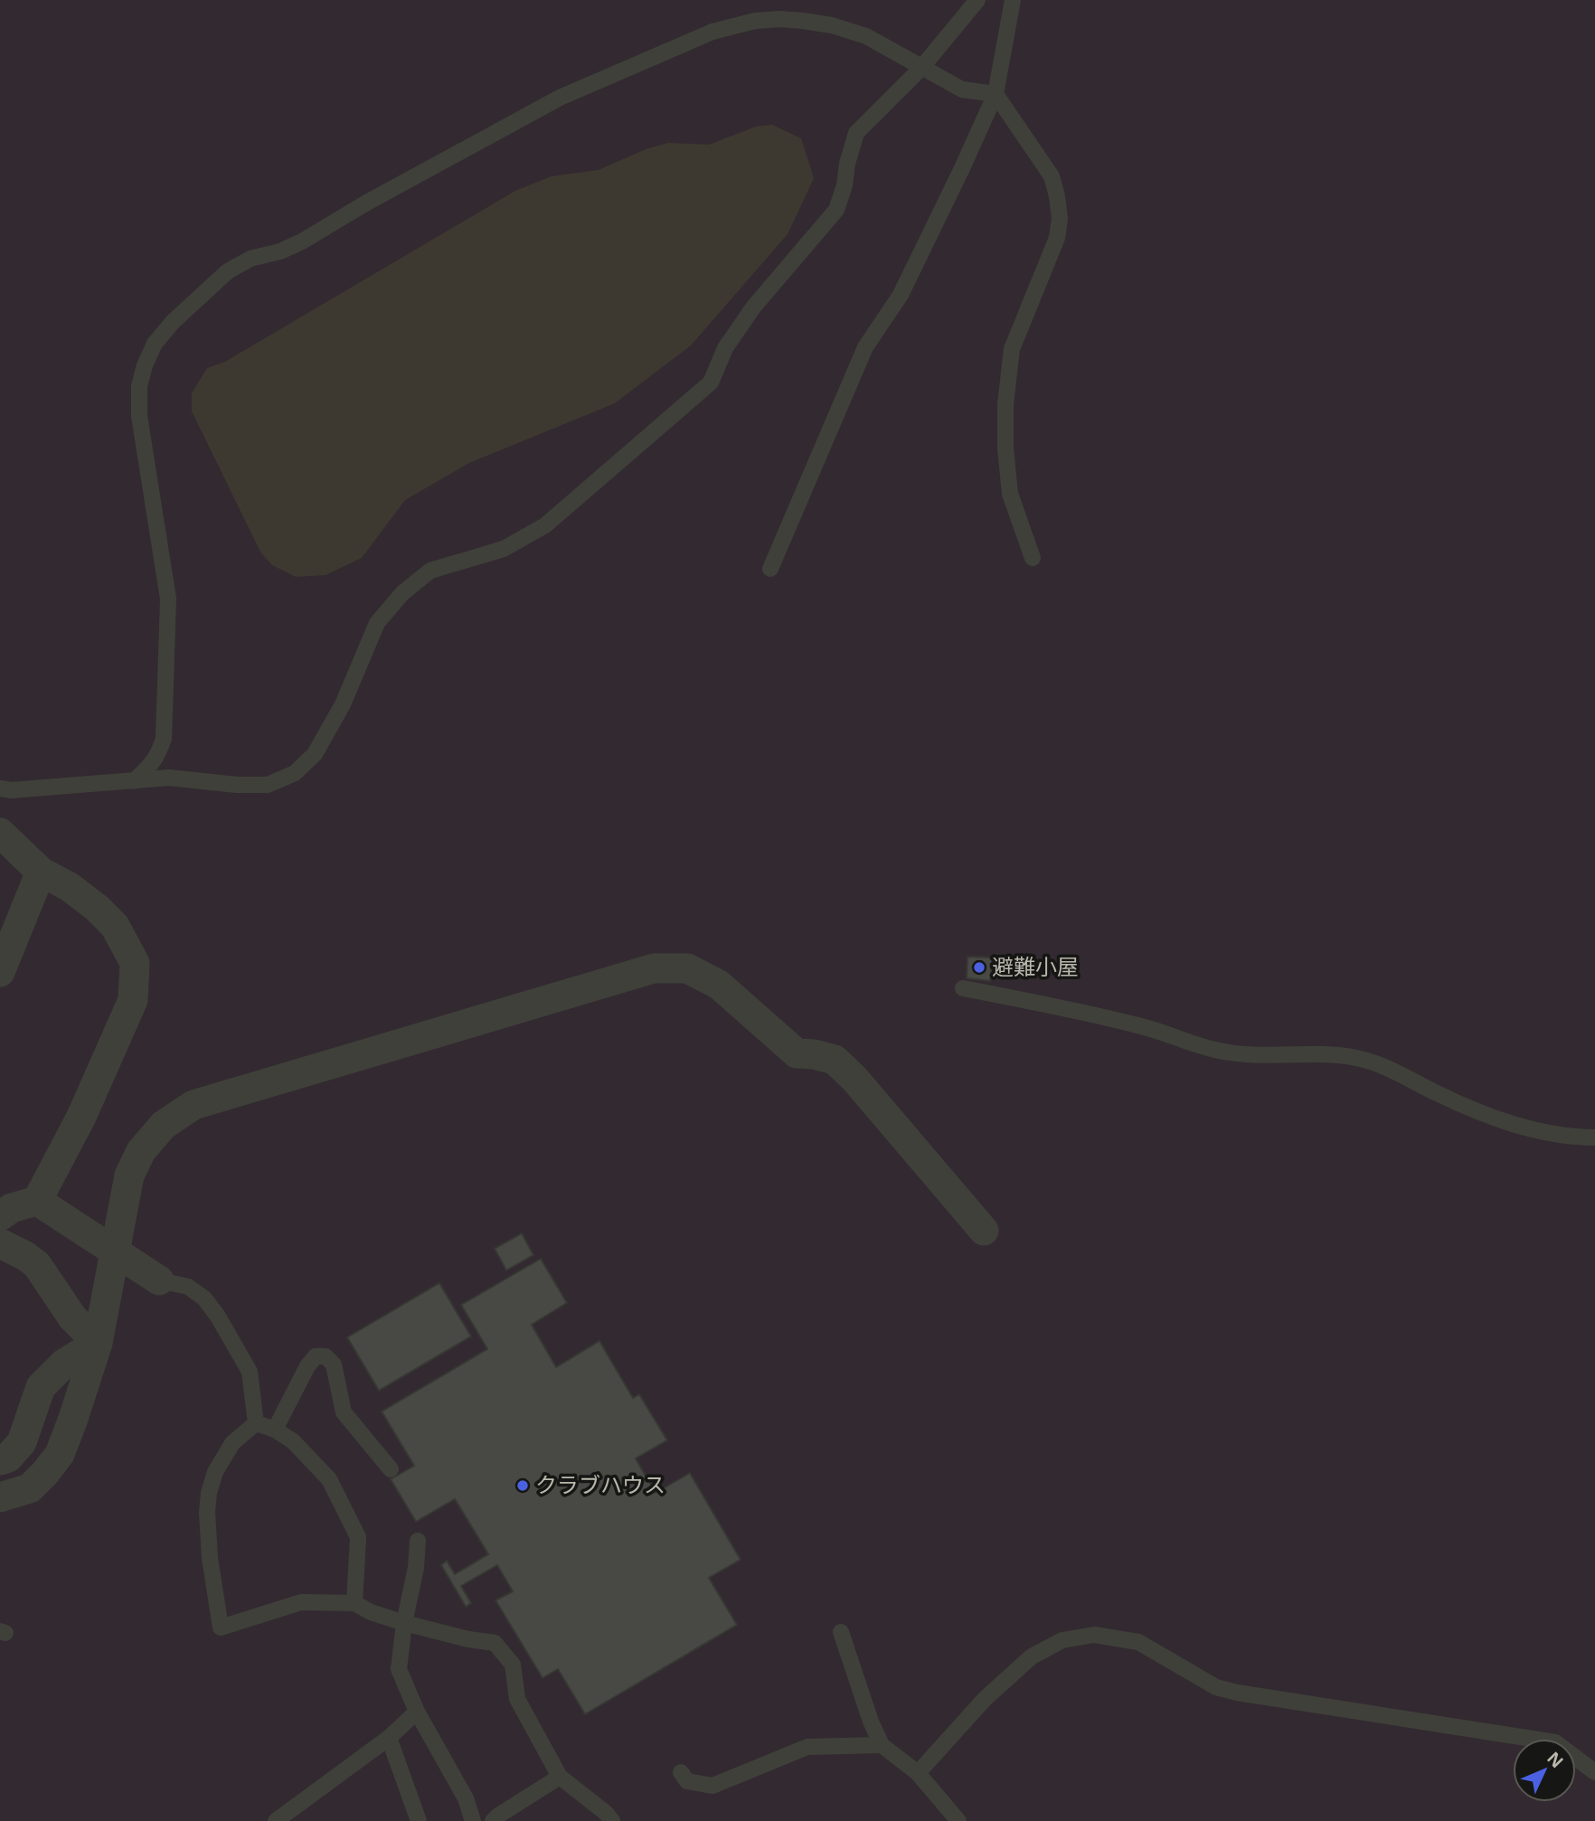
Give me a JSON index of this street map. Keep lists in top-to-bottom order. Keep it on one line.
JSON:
{"places":["避難小屋","クラブハウス"],"north":"top right"}
